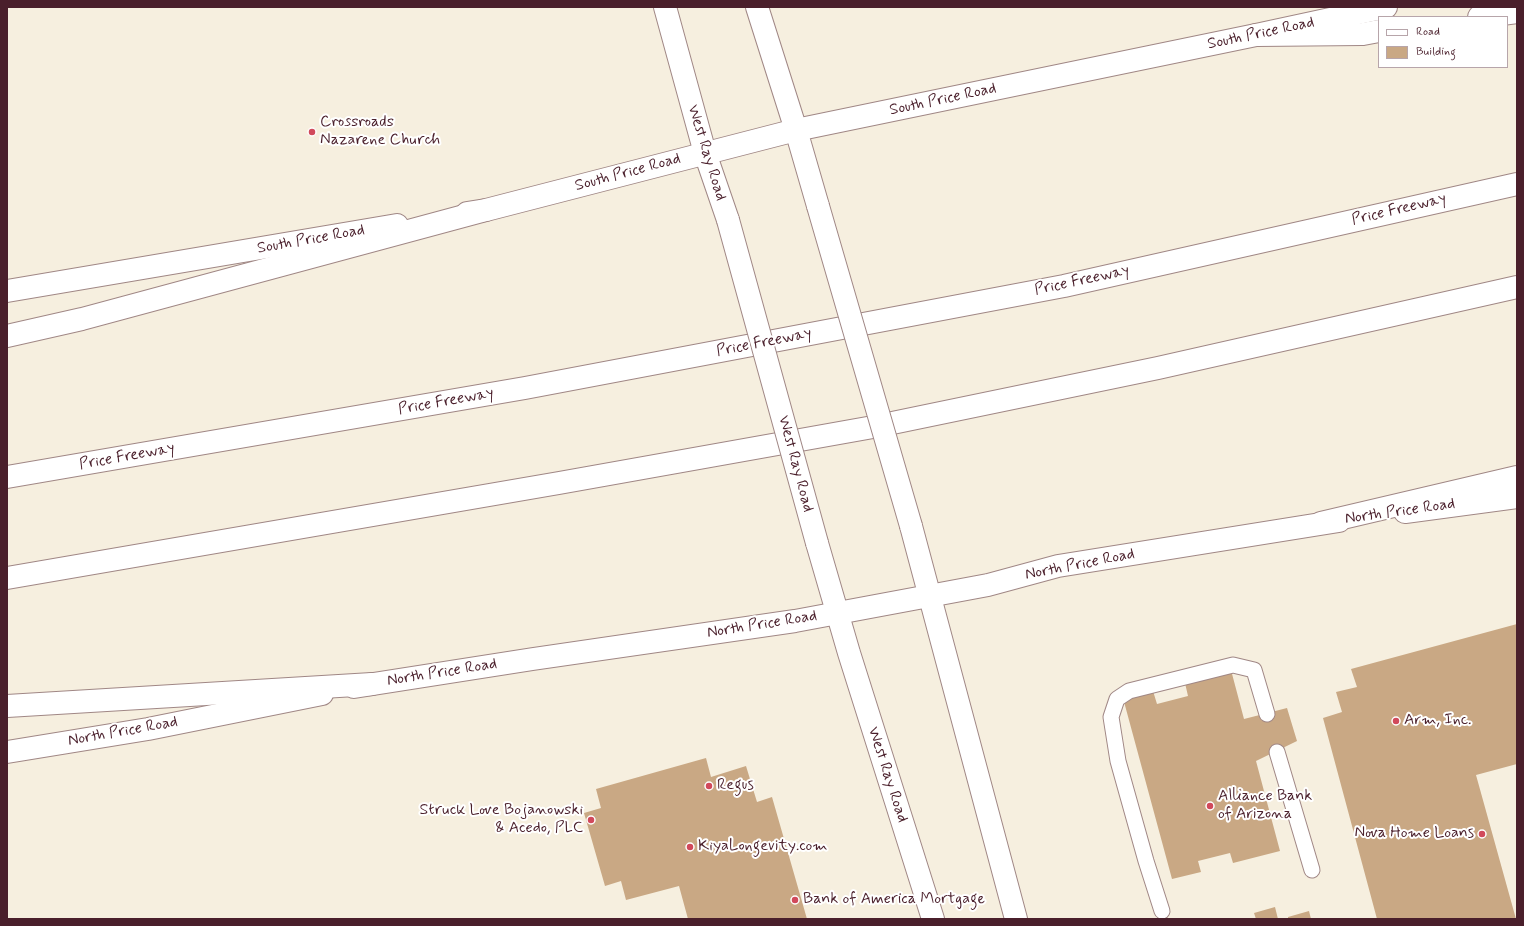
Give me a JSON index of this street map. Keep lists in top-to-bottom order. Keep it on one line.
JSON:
{"streets":{"main road":["South Price Road","West Ray Road","Price Freeway","North Price Road"]},"crossings":[["South Price Road","West Ray Road"],["West Ray Road","North Price Road"]],"places":["Crossroads Nazarene Church","Arm, Inc.","Regus","Alliance Bank of Arizona","Struck Love Bojanowski & Acedo, PLC","Nova Home Loans","KiyaLongevity.com","Bank of America Mortgage"],"legend":["Road","Building"]}
